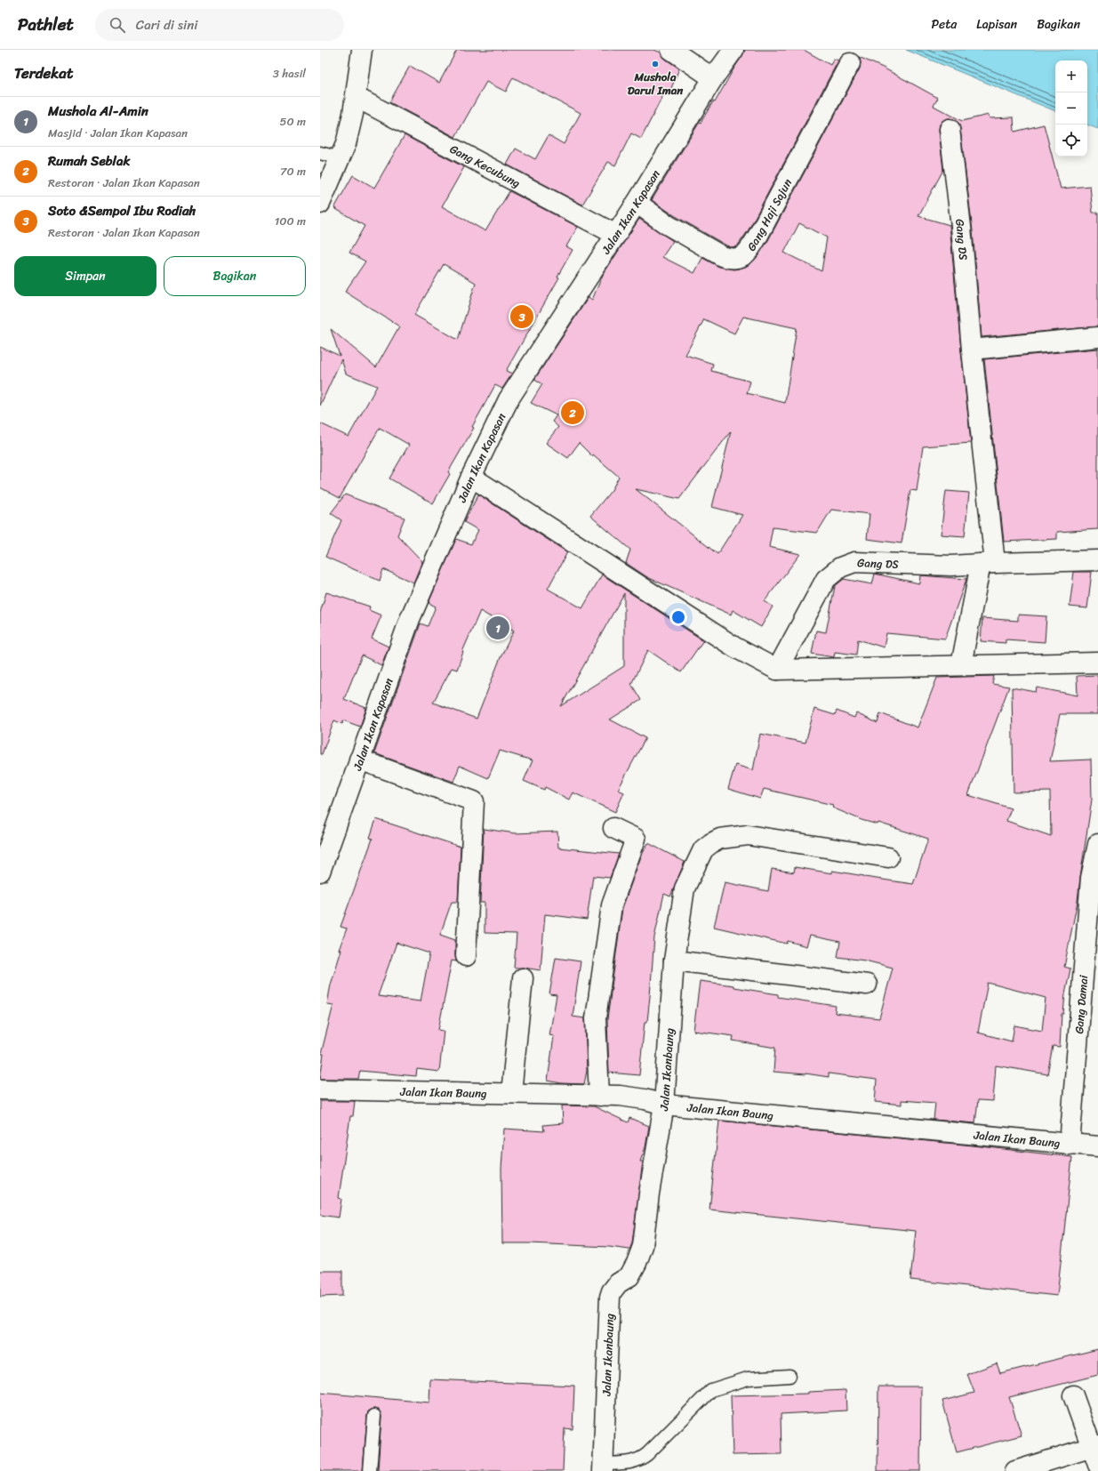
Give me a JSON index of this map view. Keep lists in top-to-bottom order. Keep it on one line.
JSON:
{"streets":{"street":["Gang Kecubung","Jalan Ikan Kapasan","Gang Haji Sajun","Gang DS","Gang Damai","Jalan Ikanbaung","Jalan Ikan Baung"]},"crossings":[["Gang Kecubung","Jalan Ikan Kapasan"],["Jalan Ikan Kapasan","Gang Haji Sajun"],["Gang Damai","Jalan Ikan Baung"],["Jalan Ikanbaung","Jalan Ikan Baung"]],"places":["Mushola Darul Iman"],"page":{"header":"Pathlet","search":"Cari di sini","nav":["Peta","Lapisan","Bagikan"],"heading":["Terdekat","3 hasil"],"map_buttons":["+","−"],"list":[{"mark":"1","name":"Mushola Al-Amin","note":"Masjid · Jalan Ikan Kapasan","value":"50 m"},{"mark":"2","name":"Rumah Seblak","note":"Restoran · Jalan Ikan Kapasan","value":"70 m"},{"mark":"3","name":"Soto &Sempol Ibu Rodiah","note":"Restoran · Jalan Ikan Kapasan","value":"100 m"}],"buttons":["Simpan","Bagikan"],"pins":["3","2","1"]}}
